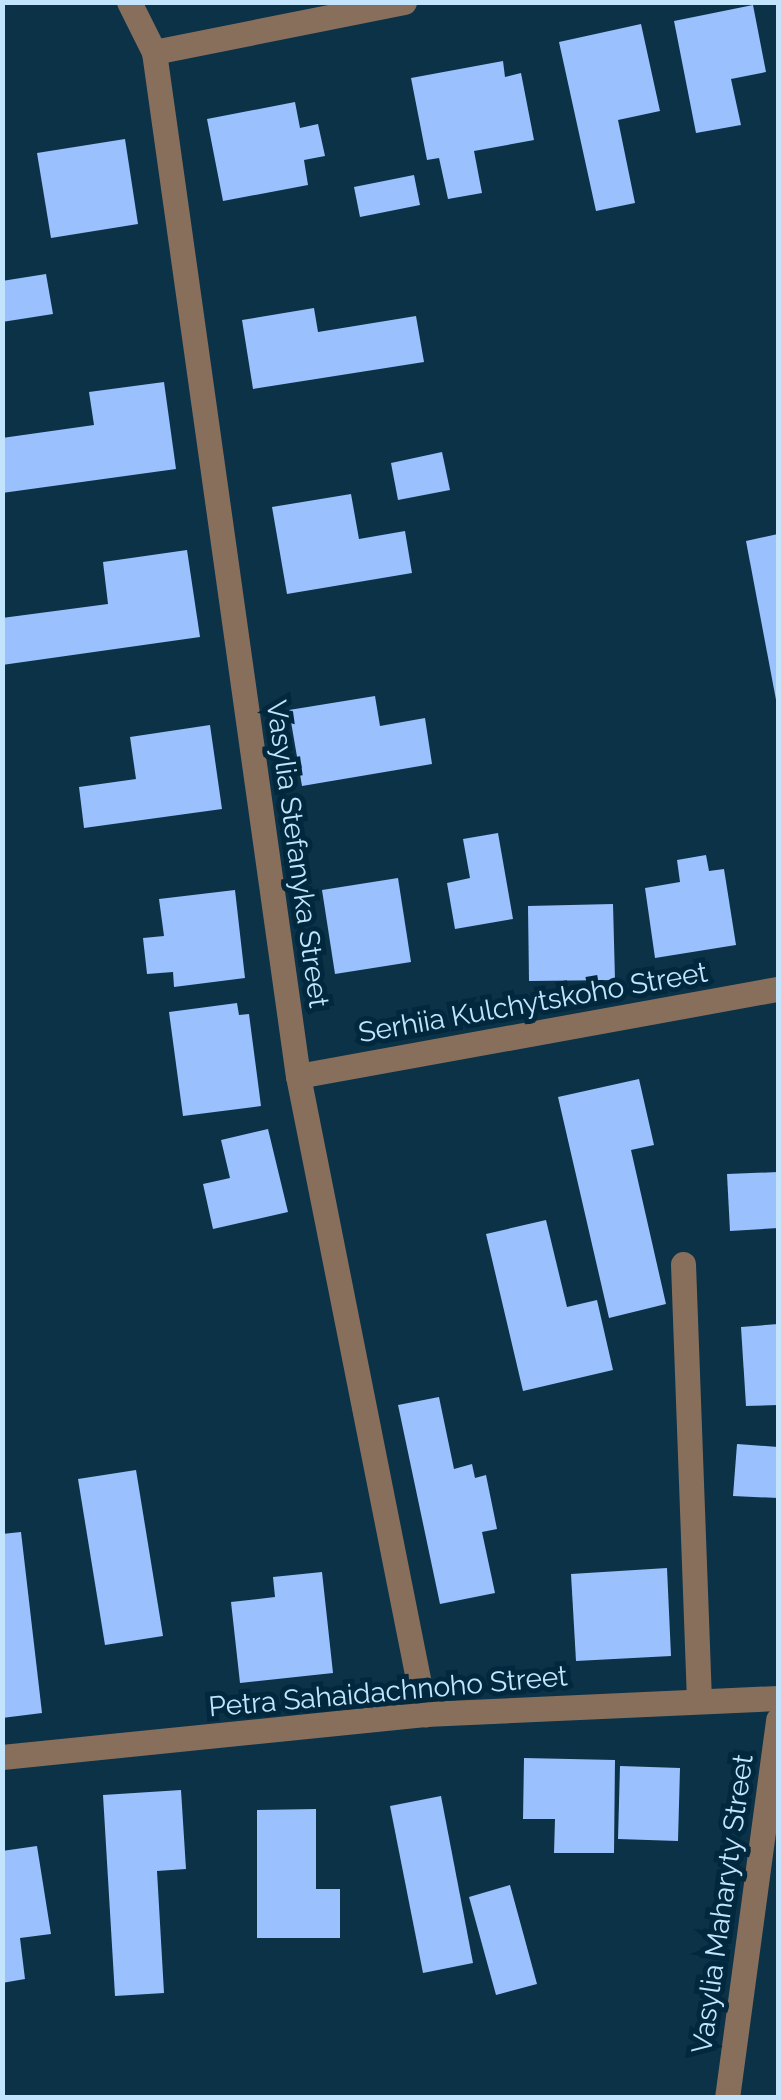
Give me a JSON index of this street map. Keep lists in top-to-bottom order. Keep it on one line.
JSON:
{"streets":{"street":["Vasylia Stefanyka Street","Serhiia Kulchytskoho Street","Petra Sahaidachnoho Street","Vasylia Maharyty Street"]},"crossings":[["Vasylia Stefanyka Street","Serhiia Kulchytskoho Street"],["Vasylia Stefanyka Street","Petra Sahaidachnoho Street"]]}
